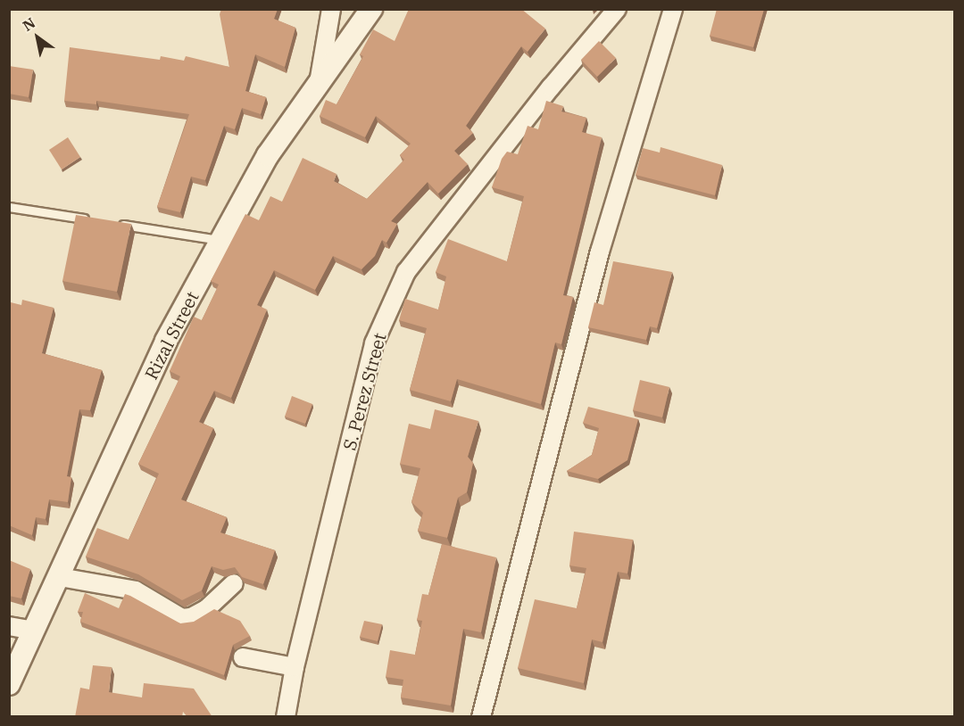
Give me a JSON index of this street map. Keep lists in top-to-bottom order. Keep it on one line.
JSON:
{"streets":{"street":["Rizal Street","S. Perez Street"]},"north":"top left"}
